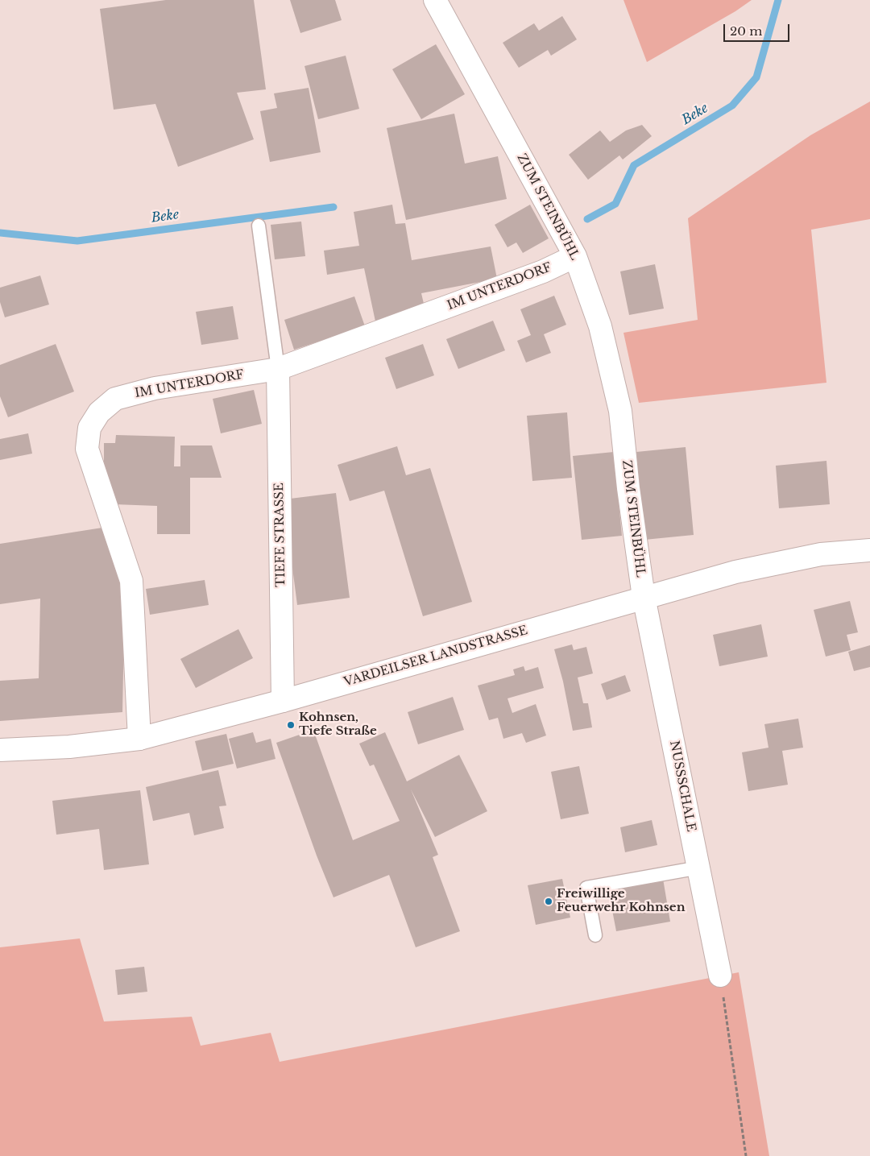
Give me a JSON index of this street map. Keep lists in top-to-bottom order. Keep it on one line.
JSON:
{"streets":{"street":["ZUM STEINBÜHL","IM UNTERDORF","TIEFE STRASSE","VARDEILSER LANDSTRASSE","NUSSSCHALE"]},"crossings":[["ZUM STEINBÜHL","IM UNTERDORF"],["ZUM STEINBÜHL","VARDEILSER LANDSTRASSE"],["ZUM STEINBÜHL","NUSSSCHALE"],["IM UNTERDORF","TIEFE STRASSE"],["IM UNTERDORF","VARDEILSER LANDSTRASSE"],["TIEFE STRASSE","VARDEILSER LANDSTRASSE"],["VARDEILSER LANDSTRASSE","NUSSSCHALE"]],"water":["Beke"],"places":["Kohnsen, Tiefe Straße","Freiwillige Feuerwehr Kohnsen"],"scale_bar":"20 m"}
